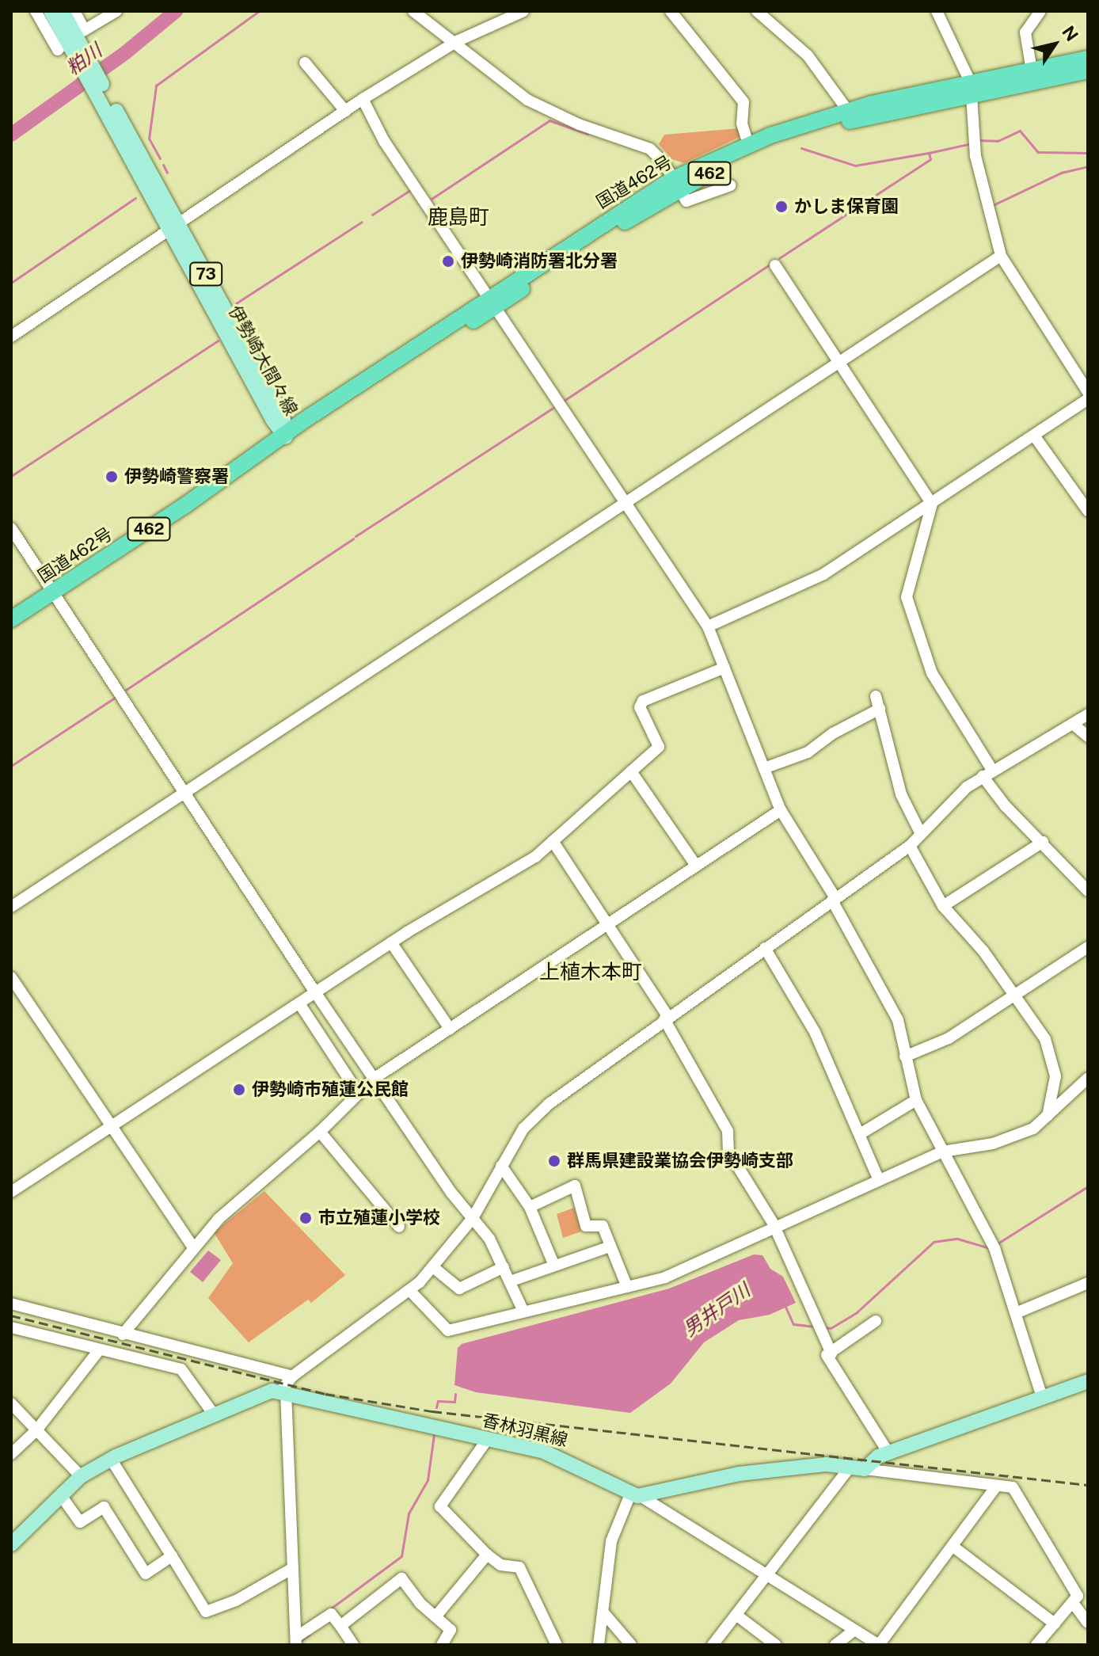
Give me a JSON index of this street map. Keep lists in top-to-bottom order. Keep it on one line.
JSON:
{"streets":{"highway":["462","国道462号"],"main road":["73","伊勢崎大間々線","香林羽黒線"]},"crossings":[["国道462号","伊勢崎大間々線"]],"districts":["鹿島町","上植木本町"],"water":["粕川","男井戸川"],"places":["かしま保育園","伊勢崎消防署北分署","伊勢崎警察署","伊勢崎市殖蓮公民館","群馬県建設業協会伊勢崎支部","市立殖蓮小学校"],"north":"top right"}
